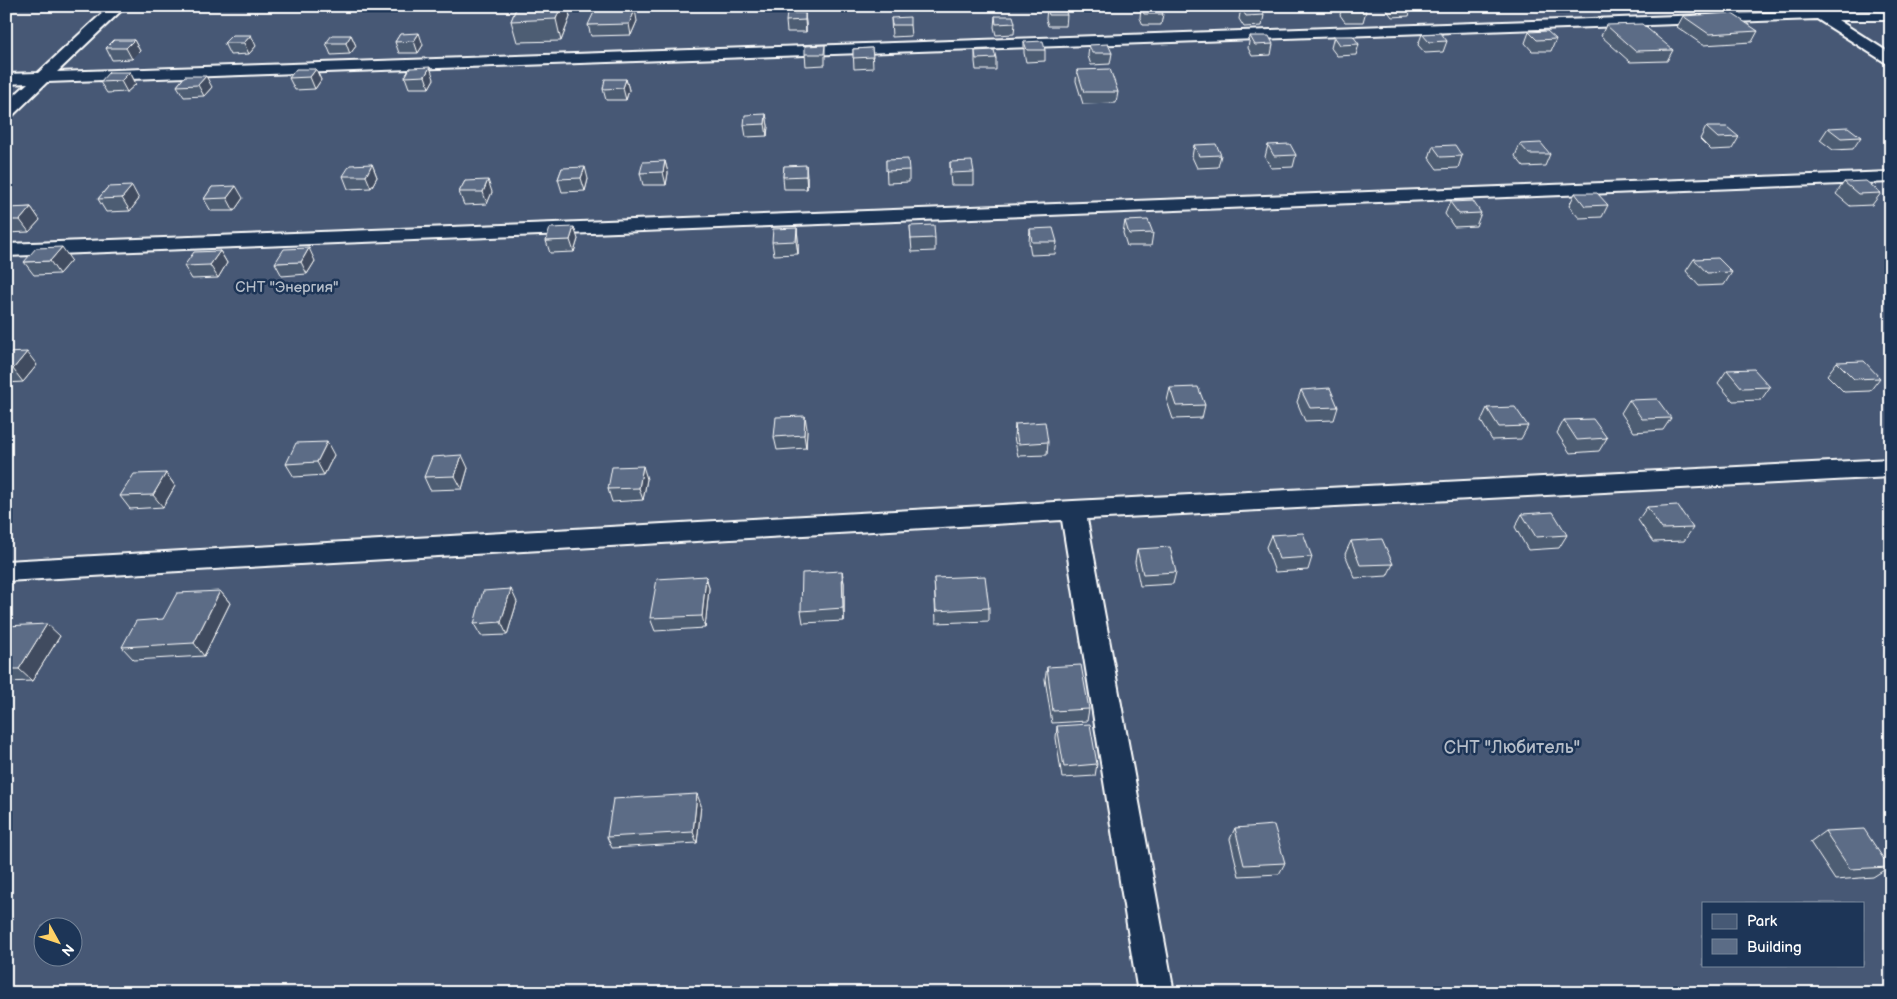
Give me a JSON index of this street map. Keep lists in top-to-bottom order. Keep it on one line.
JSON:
{"parks":["СНТ \"Энергия\"","СНТ \"Любитель\""],"legend":["Park","Building"],"north":"bottom right"}
